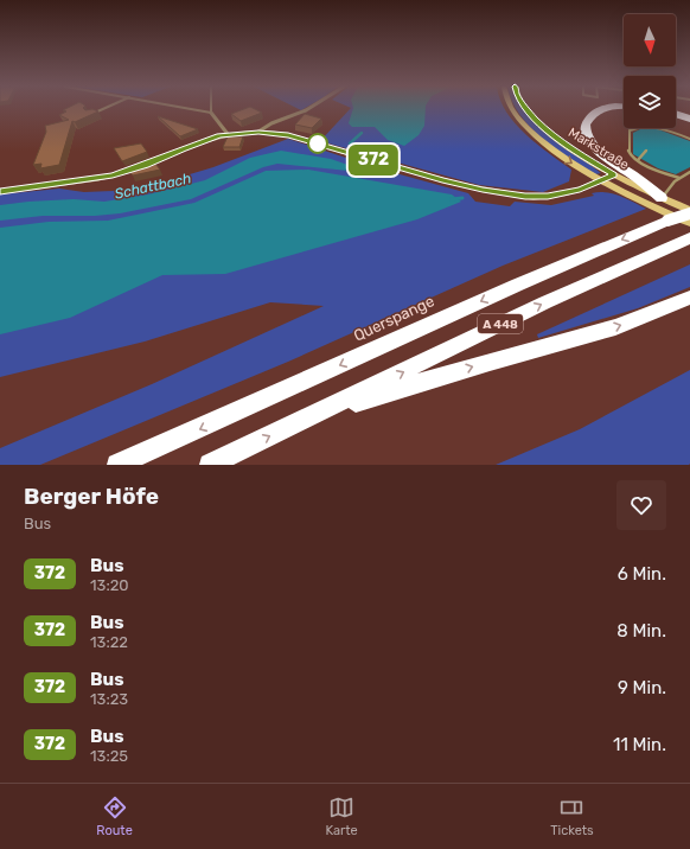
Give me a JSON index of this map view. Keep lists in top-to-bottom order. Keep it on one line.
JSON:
{"streets":{"highway":["Querspange","A 448"],"main road":["Markstraße"]},"water":["Schattbach"],"lines":["bus line 372"],"north":"bottom","page":{"on_map":"372","heading":["Berger Höfe","Bus"],"list":[{"mark":"372","name":"Bus","note":"13:20","value":"6 Min."},{"mark":"372","name":"Bus","note":"13:22","value":"8 Min."},{"mark":"372","name":"Bus","note":"13:23","value":"9 Min."},{"mark":"372","name":"Bus","note":"13:25","value":"11 Min."}],"tabs":["Route","Karte","Tickets"]}}
